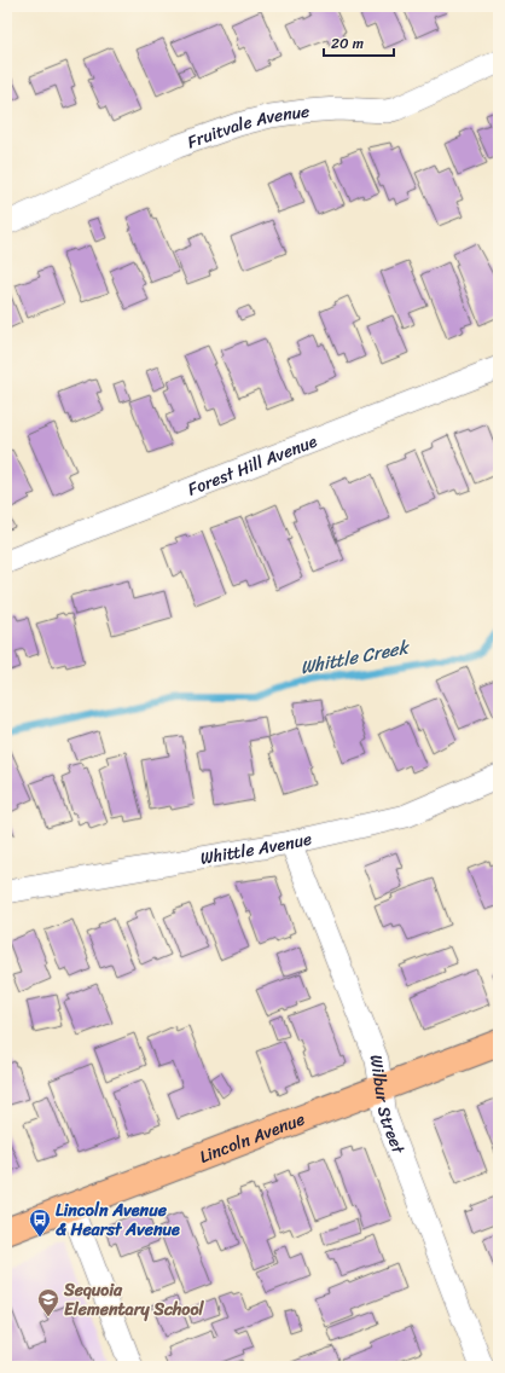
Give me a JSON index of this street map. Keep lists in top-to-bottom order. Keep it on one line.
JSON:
{"streets":{"main road":["Lincoln Avenue"],"street":["Fruitvale Avenue","Forest Hill Avenue","Whittle Avenue","Wilbur Street"]},"crossings":[["Whittle Avenue","Wilbur Street"],["Wilbur Street","Lincoln Avenue"]],"water":["Whittle Creek"],"places":{"bus stop":["Lincoln Avenue & Hearst Avenue"],"school or university":["Sequoia Elementary School"]},"scale_bar":"20 m"}
